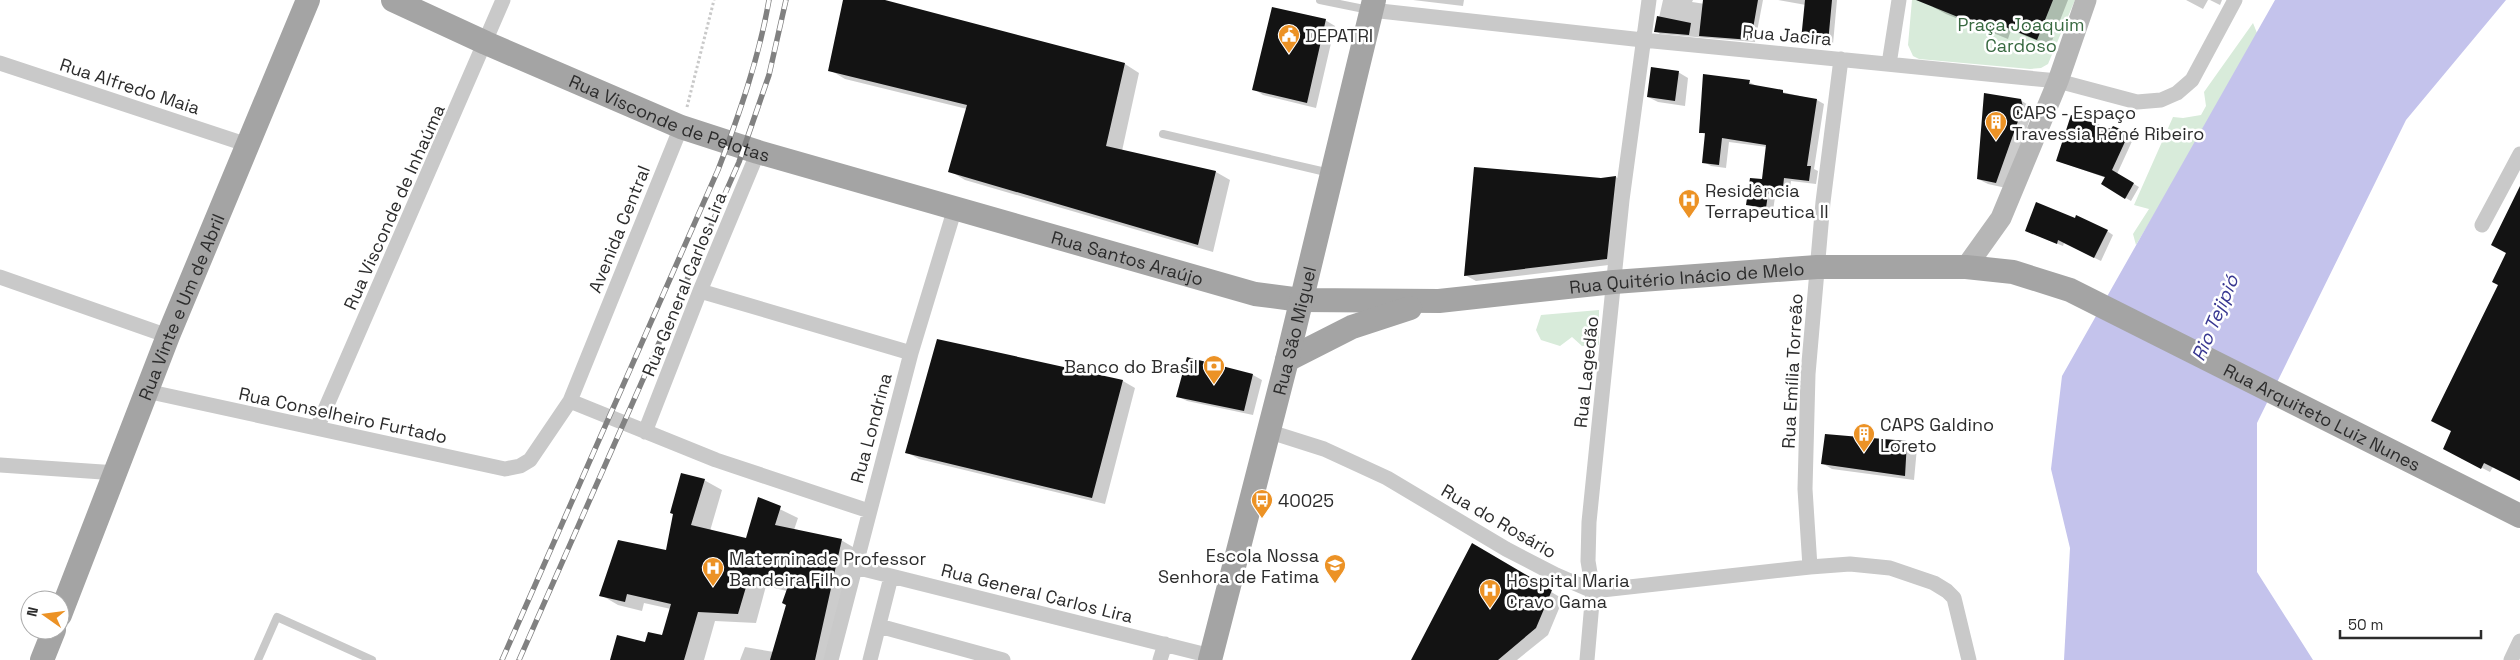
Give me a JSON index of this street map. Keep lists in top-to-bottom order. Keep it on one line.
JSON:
{"streets":{"main road":["Rua Visconde de Pelotas","Rua Santos Araújo","Rua Quitério Inácio de Melo","Rua Vinte e Um de Abril","Rua São Miguel","Rua Arquiteto Luiz Nunes"],"street":["Rua Jacira","Rua Alfredo Maia","Rua Visconde de Inhaúma","Avenida Central","Rua General Carlos Lira","Rua Emília Torreão","Rua Lagedão","Rua Conselheiro Furtado","Rua Londrina","Rua do Rosário"]},"crossings":[["Rua Jacira","Rua São Miguel"],["Rua Jacira","Rua Emília Torreão"],["Rua Jacira","Rua Lagedão"],["Rua Alfredo Maia","Rua Vinte e Um de Abril"],["Rua Visconde de Pelotas","Rua Visconde de Inhaúma"],["Rua Visconde de Pelotas","Avenida Central"],["Rua Visconde de Pelotas","Rua Santos Araújo"],["Rua Visconde de Pelotas","Rua General Carlos Lira"],["Rua Visconde de Pelotas","Rua Londrina"],["Rua Visconde de Inhaúma","Rua Conselheiro Furtado"],["Avenida Central","Rua Conselheiro Furtado"],["Rua Santos Araújo","Rua Quitério Inácio de Melo"],["Rua Santos Araújo","Rua São Miguel"],["Rua Santos Araújo","Rua Londrina"],["Rua Quitério Inácio de Melo","Rua São Miguel"],["Rua Quitério Inácio de Melo","Rua Emília Torreão"],["Rua Quitério Inácio de Melo","Rua Lagedão"],["Rua Quitério Inácio de Melo","Rua Arquiteto Luiz Nunes"],["Rua General Carlos Lira","Rua São Miguel"],["Rua General Carlos Lira","Rua Londrina"],["Rua Vinte e Um de Abril","Rua Conselheiro Furtado"],["Rua São Miguel","Rua do Rosário"],["Rua Emília Torreão","Rua do Rosário"],["Rua Lagedão","Rua do Rosário"]],"water":["Rio Tejipió"],"parks":["Praça Joaquim Cardoso"],"places":{"public building":["DEPATRI"],"building":["CAPS - Espaço Travessia René Ribeiro","CAPS Galdino Loreto"],"hospital":["Residência Terrapeutica II","Materninade Professor Bandeira Filho","Hospital Maria Cravo Gama"],"bank":["Banco do Brasil"],"bus stop":["40025"],"school or university":["Escola Nossa Senhora de Fatima"]},"scale_bar":"50 m","north":"left"}
